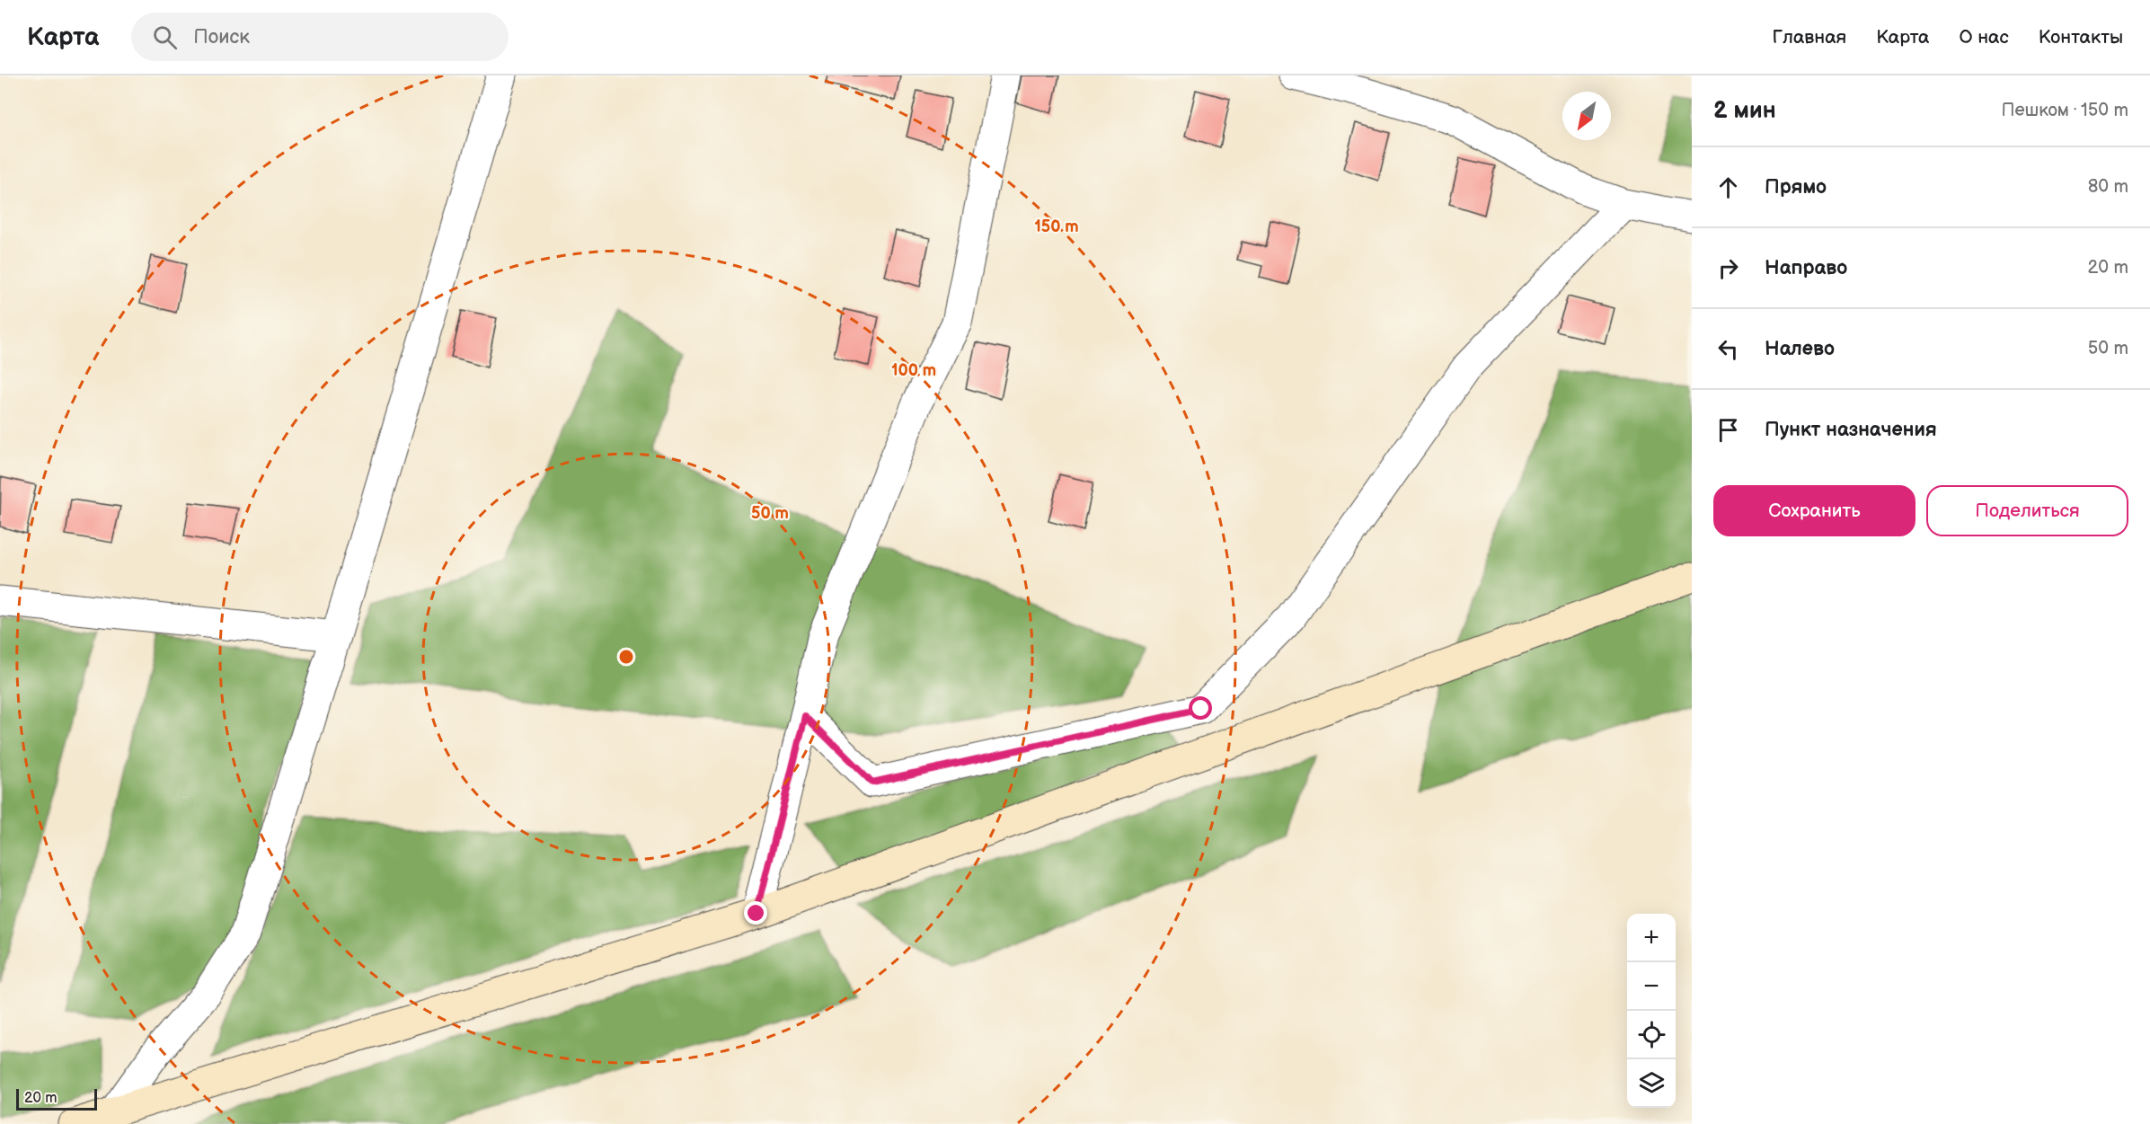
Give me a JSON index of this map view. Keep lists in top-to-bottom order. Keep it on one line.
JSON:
{"scale_bar":"20 m","north":"bottom left","page":{"header":"Карта","search":"Поиск","nav":["Главная","Карта","О нас","Контакты"],"heading":["2 мин","Пешком · 150 m"],"list":[["Прямо","80 m"],["Направо","20 m"],["Налево","50 m"],"Пункт назначения"],"buttons":["Сохранить","Поделиться"],"map_buttons":["+","−"],"scale":"20 m"},"rings":["150 m","100 m","50 m"]}
